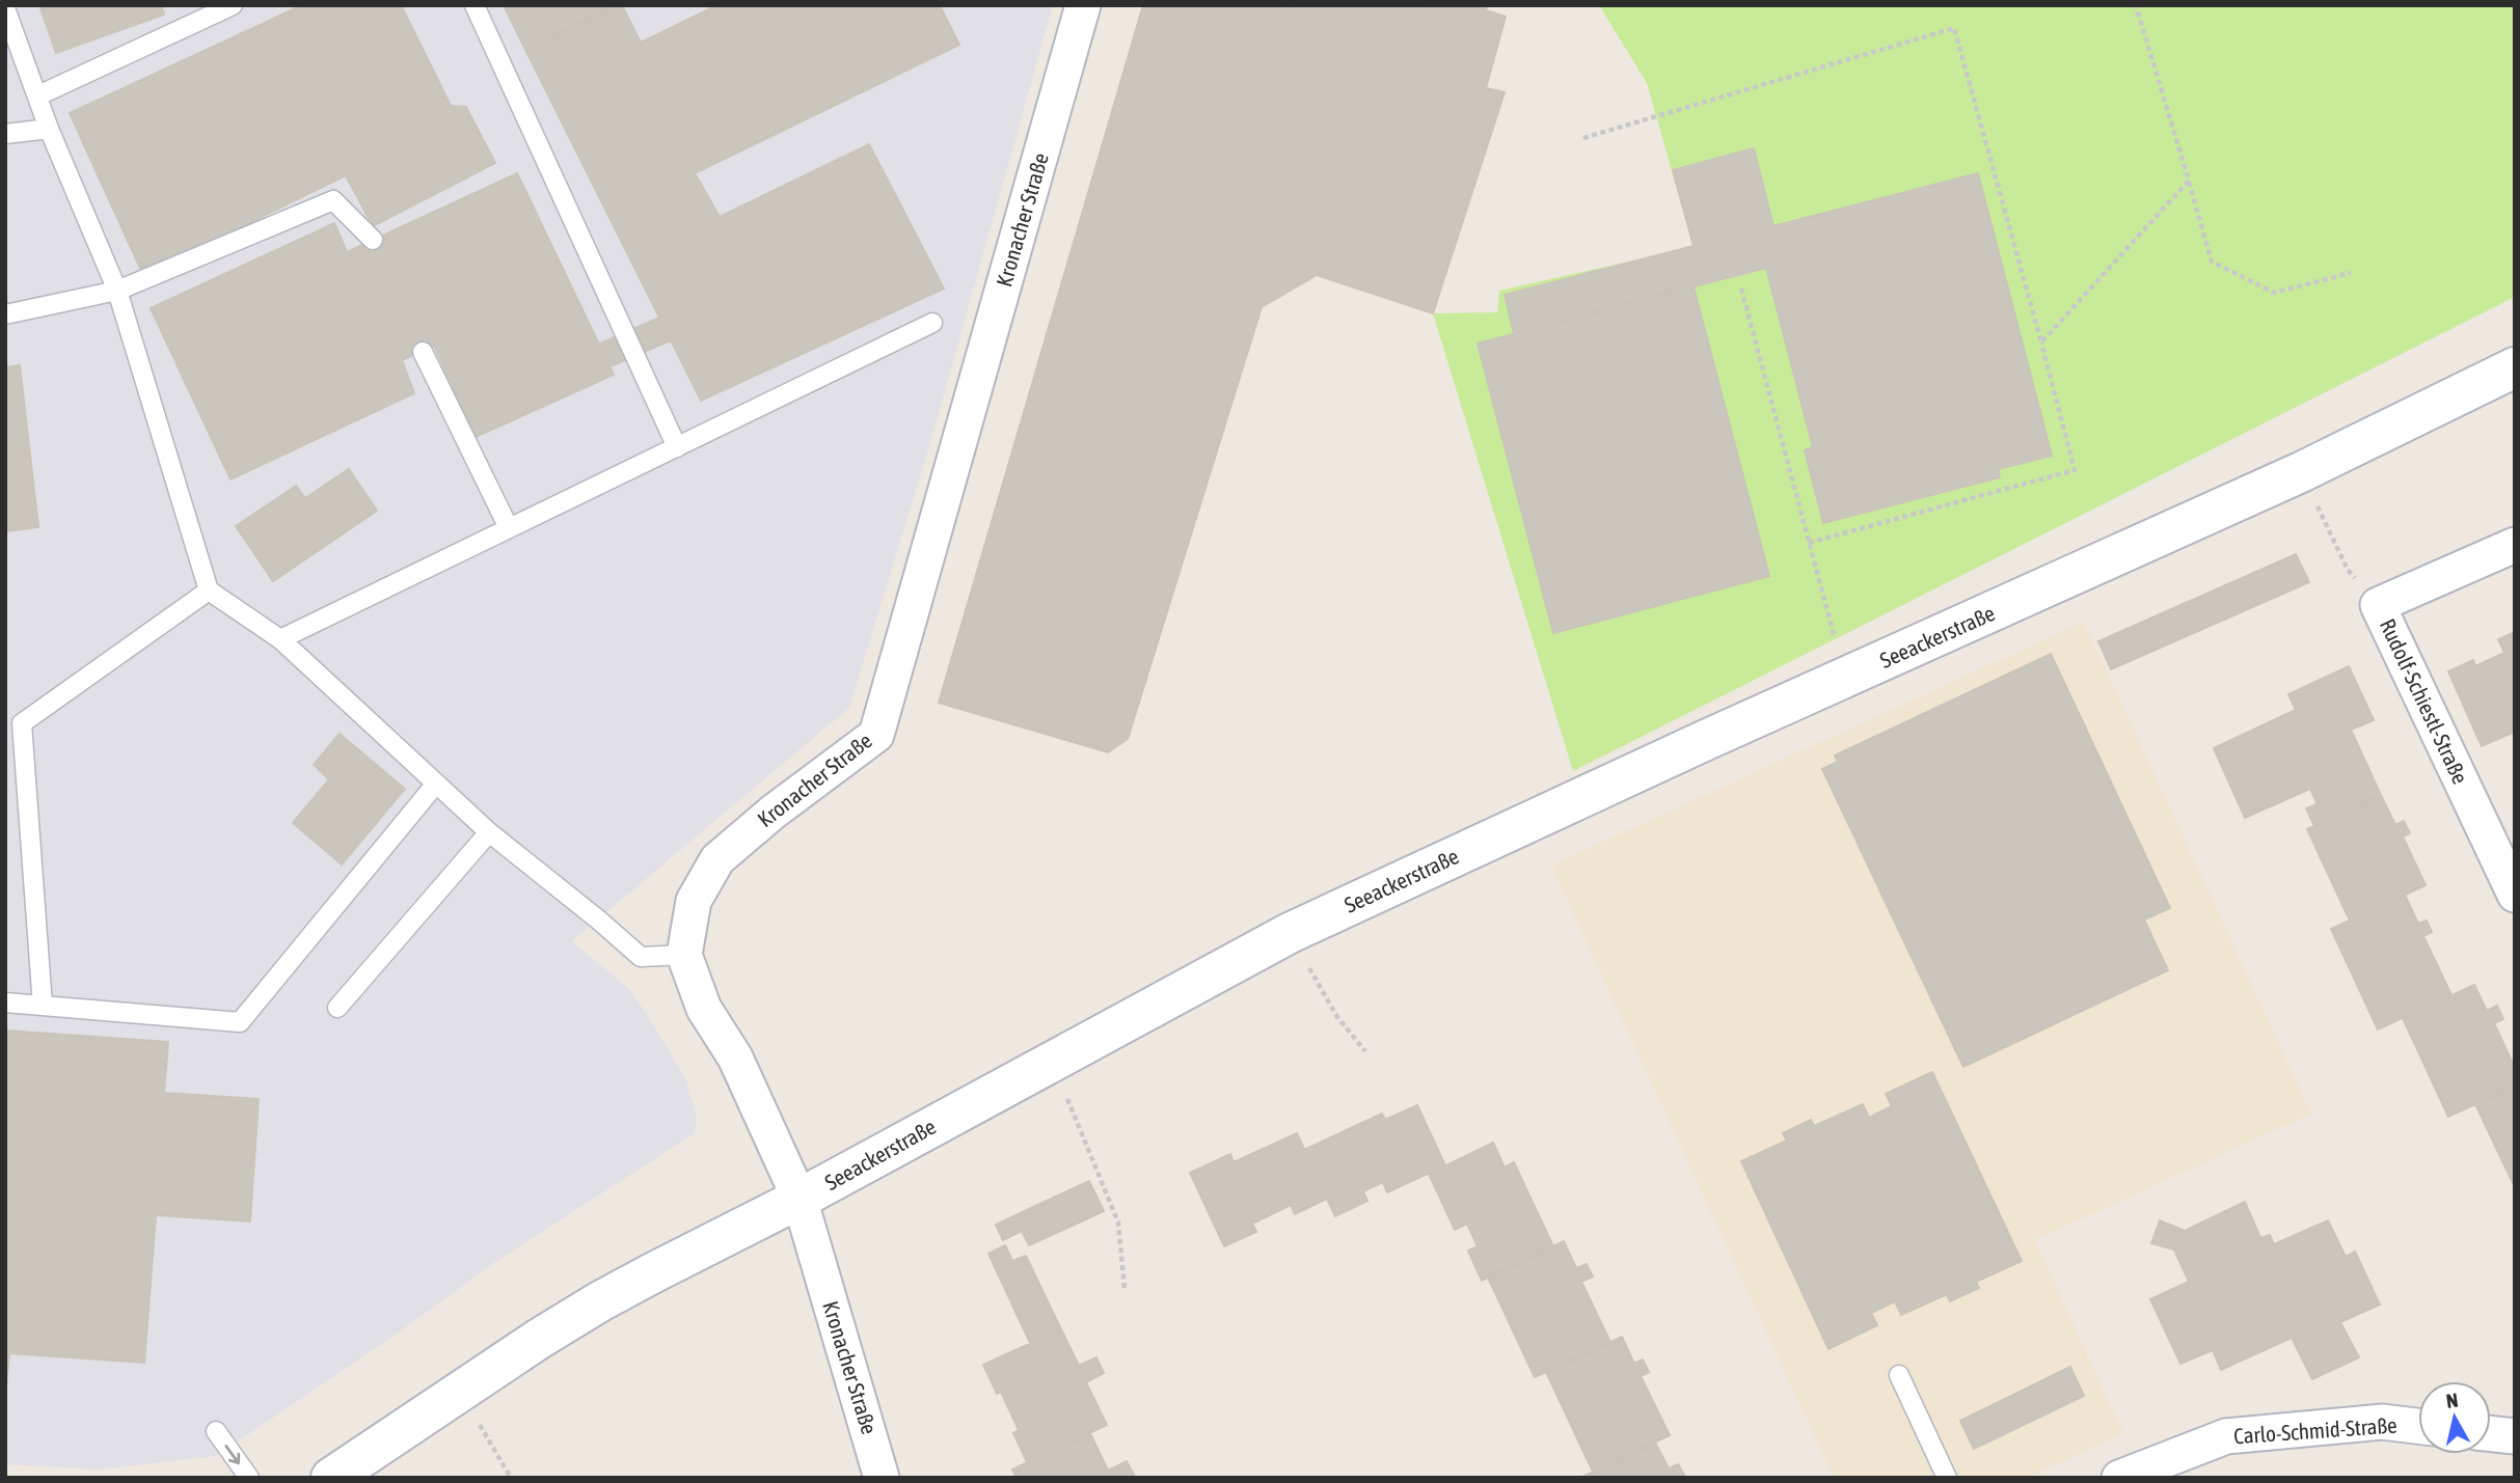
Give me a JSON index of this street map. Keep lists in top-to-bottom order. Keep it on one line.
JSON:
{"streets":{"main road":["Seeackerstraße"],"street":["Kronacher Straße","Rudolf-Schiestl-Straße","Carlo-Schmid-Straße"]},"crossings":[["Kronacher Straße","Seeackerstraße"]],"north":"top"}
